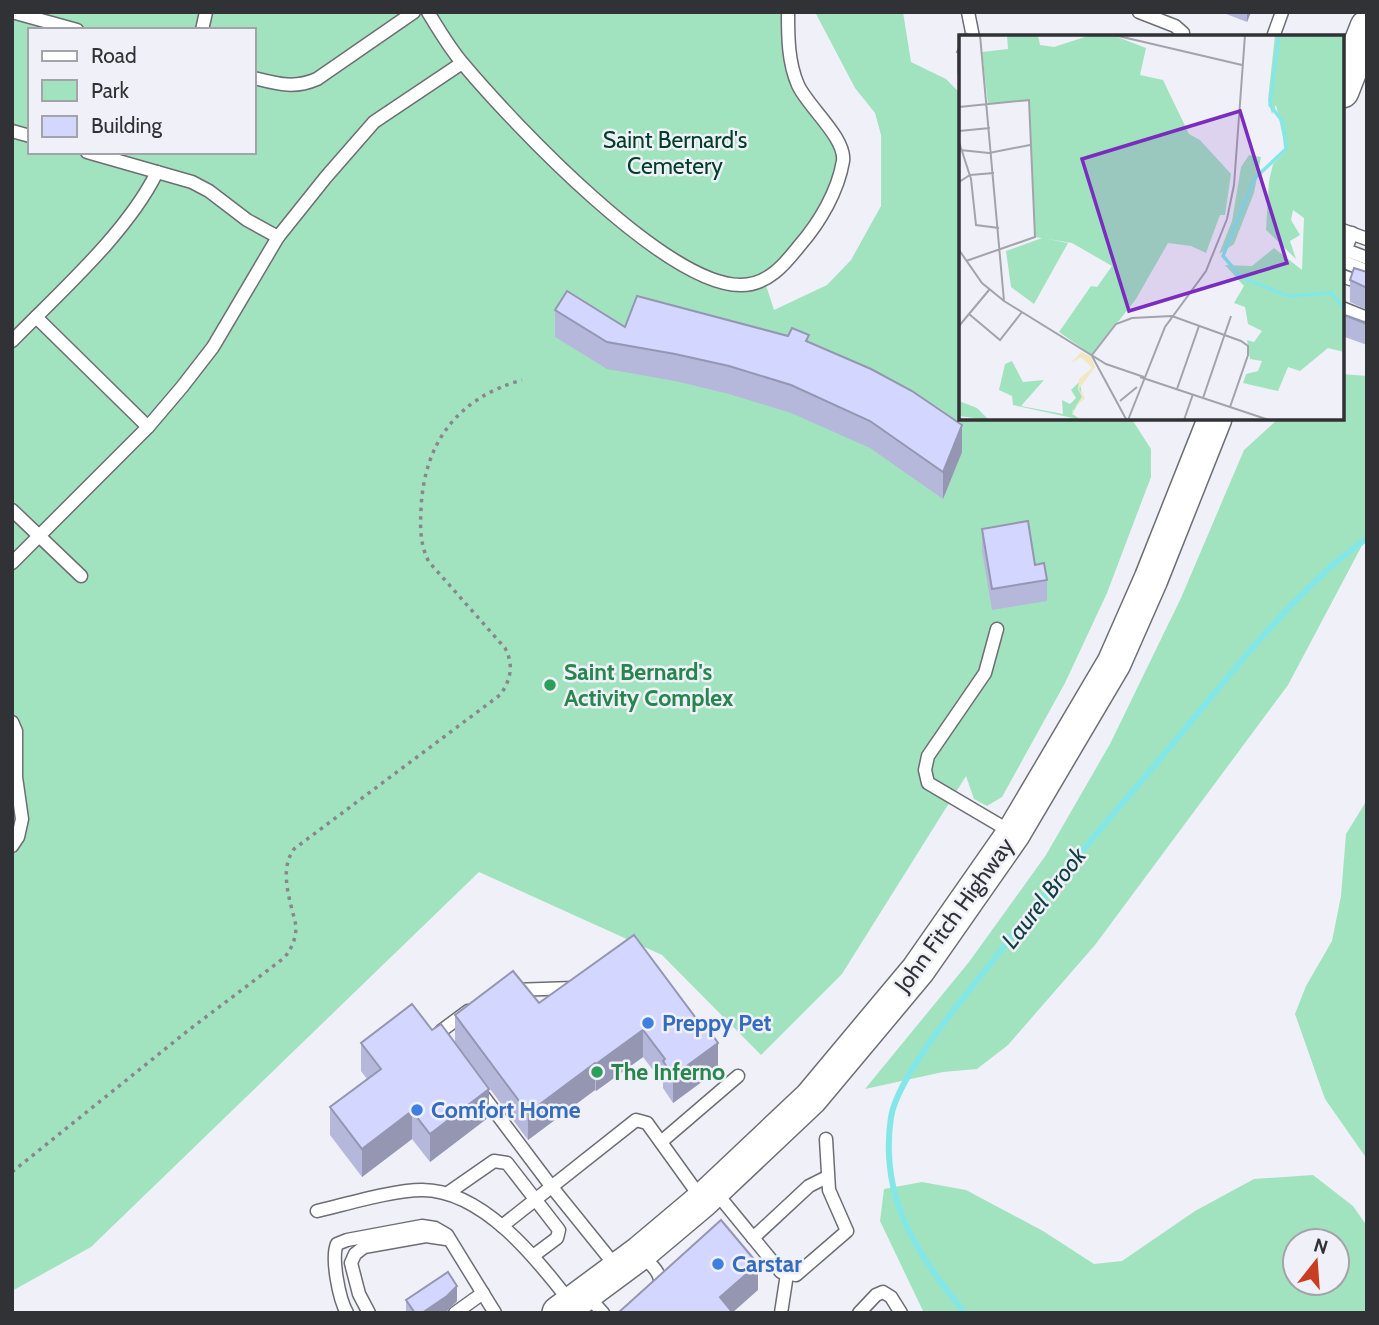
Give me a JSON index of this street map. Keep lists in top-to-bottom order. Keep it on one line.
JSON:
{"streets":{"main road":["John Fitch Highway"]},"water":["Laurel Brook"],"parks":["Saint Bernard's Cemetery"],"places":["Saint Bernard's Activity Complex","Preppy Pet","The Inferno","Comfort Home","Carstar"],"legend":["Road","Park","Building"],"north":"top"}
